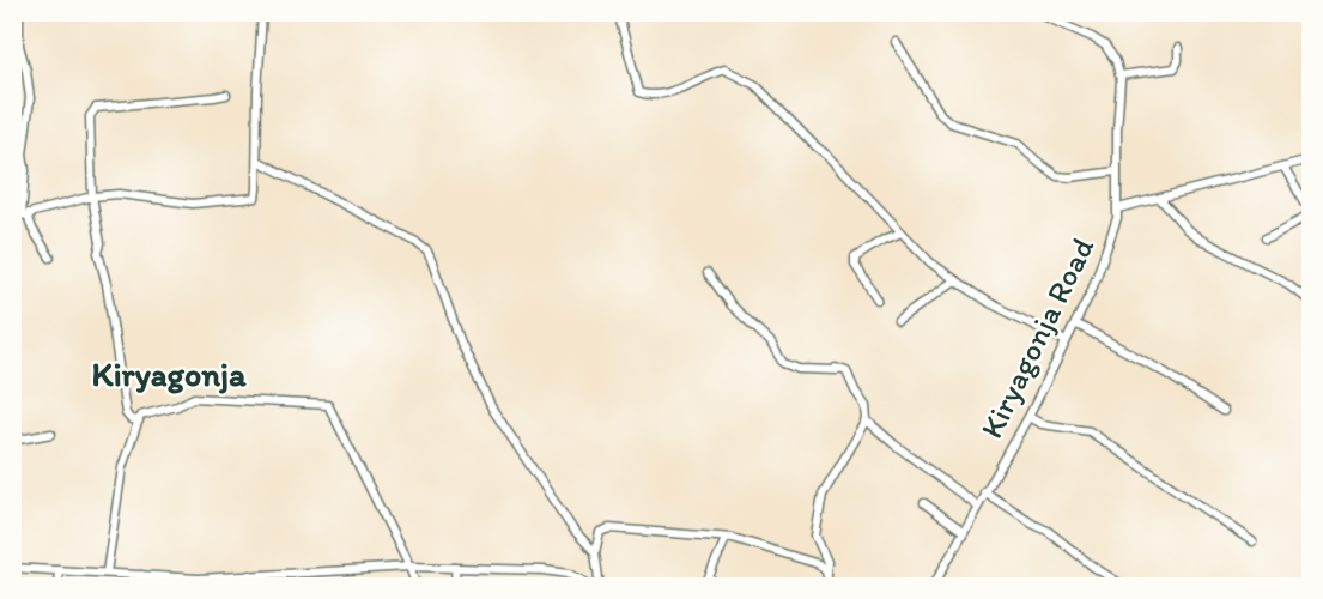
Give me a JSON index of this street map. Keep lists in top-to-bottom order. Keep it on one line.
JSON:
{"streets":{"street":["Kiryagonja Road"]},"districts":["Kiryagonja"]}
